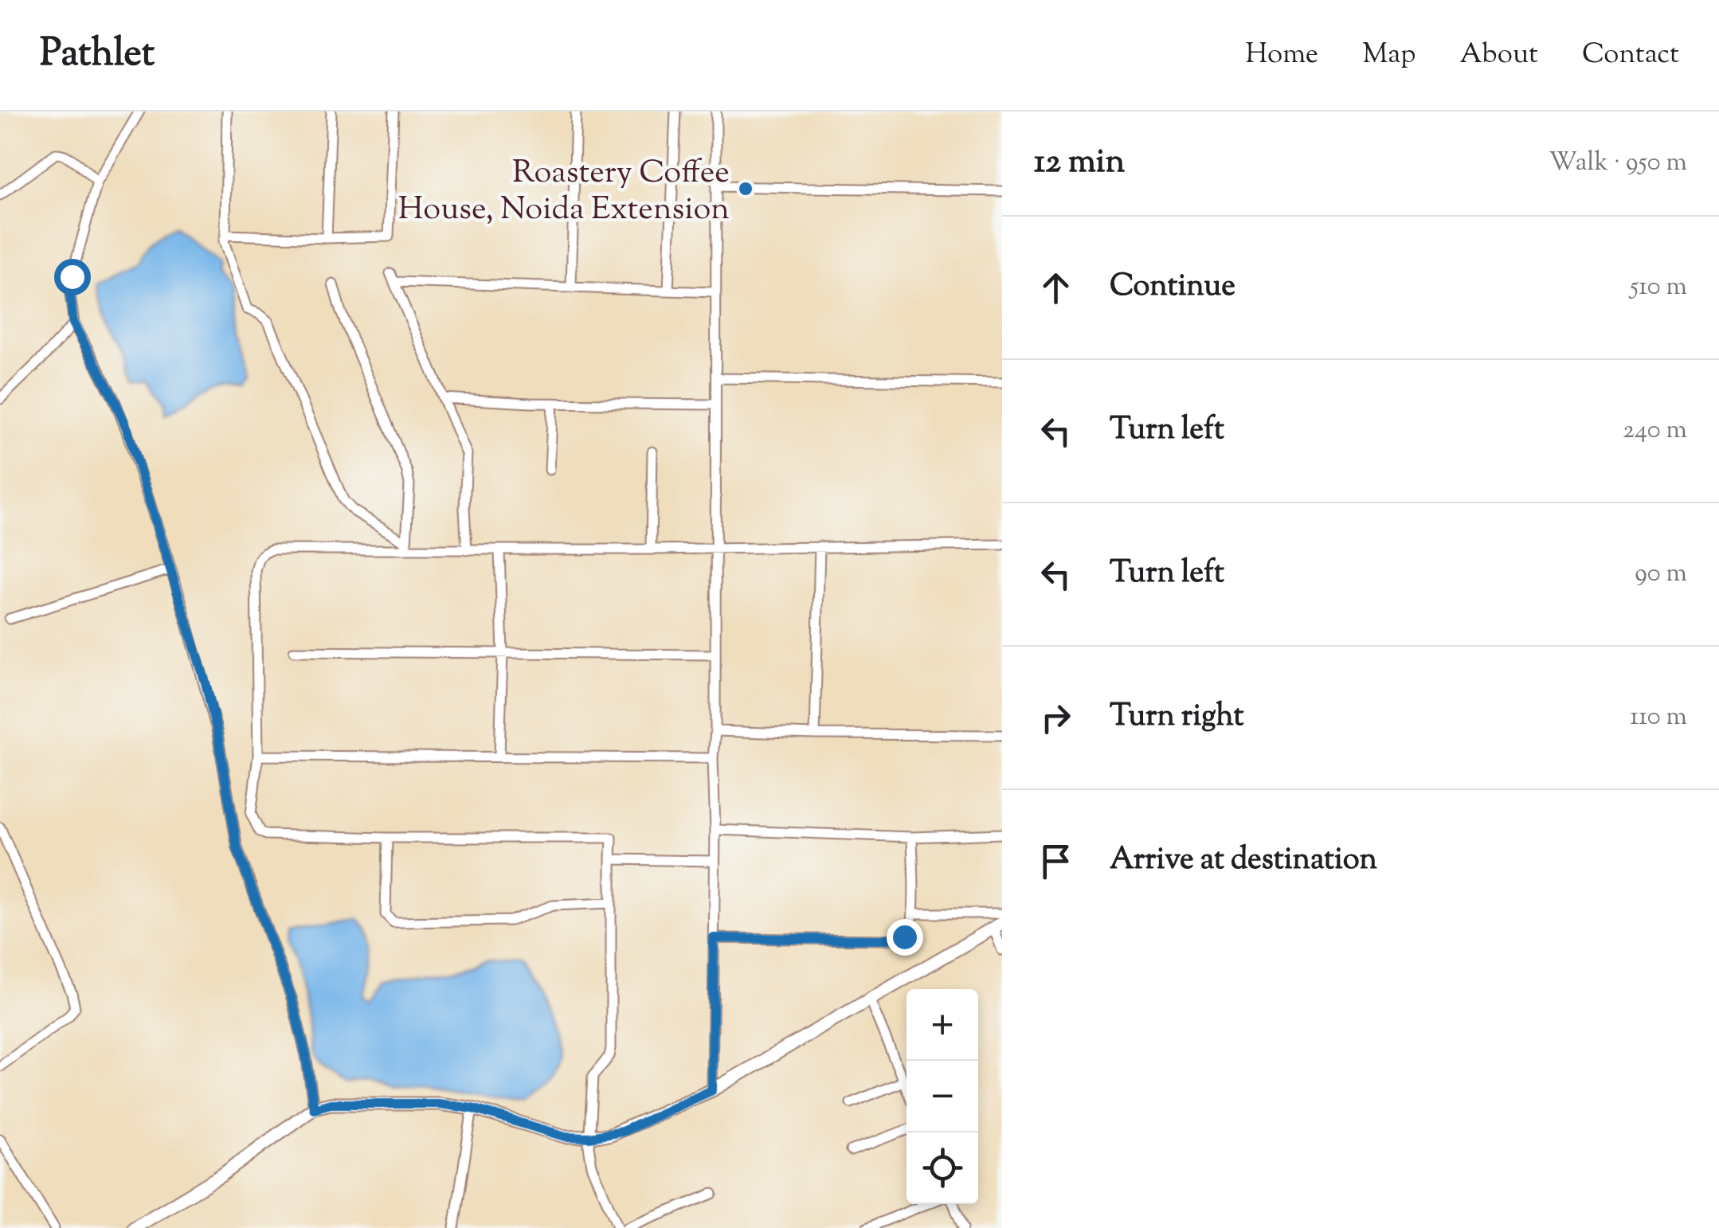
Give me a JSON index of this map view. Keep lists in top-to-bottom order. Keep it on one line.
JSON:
{"places":["Roastery Coffee House, Noida Extension"],"page":{"header":"Pathlet","nav":["Home","Map","About","Contact"],"heading":["12 min","Walk · 950 m"],"list":[["Continue","510 m"],["Turn left","240 m"],["Turn left","90 m"],["Turn right","110 m"],"Arrive at destination"],"map_buttons":["+","−"]}}
